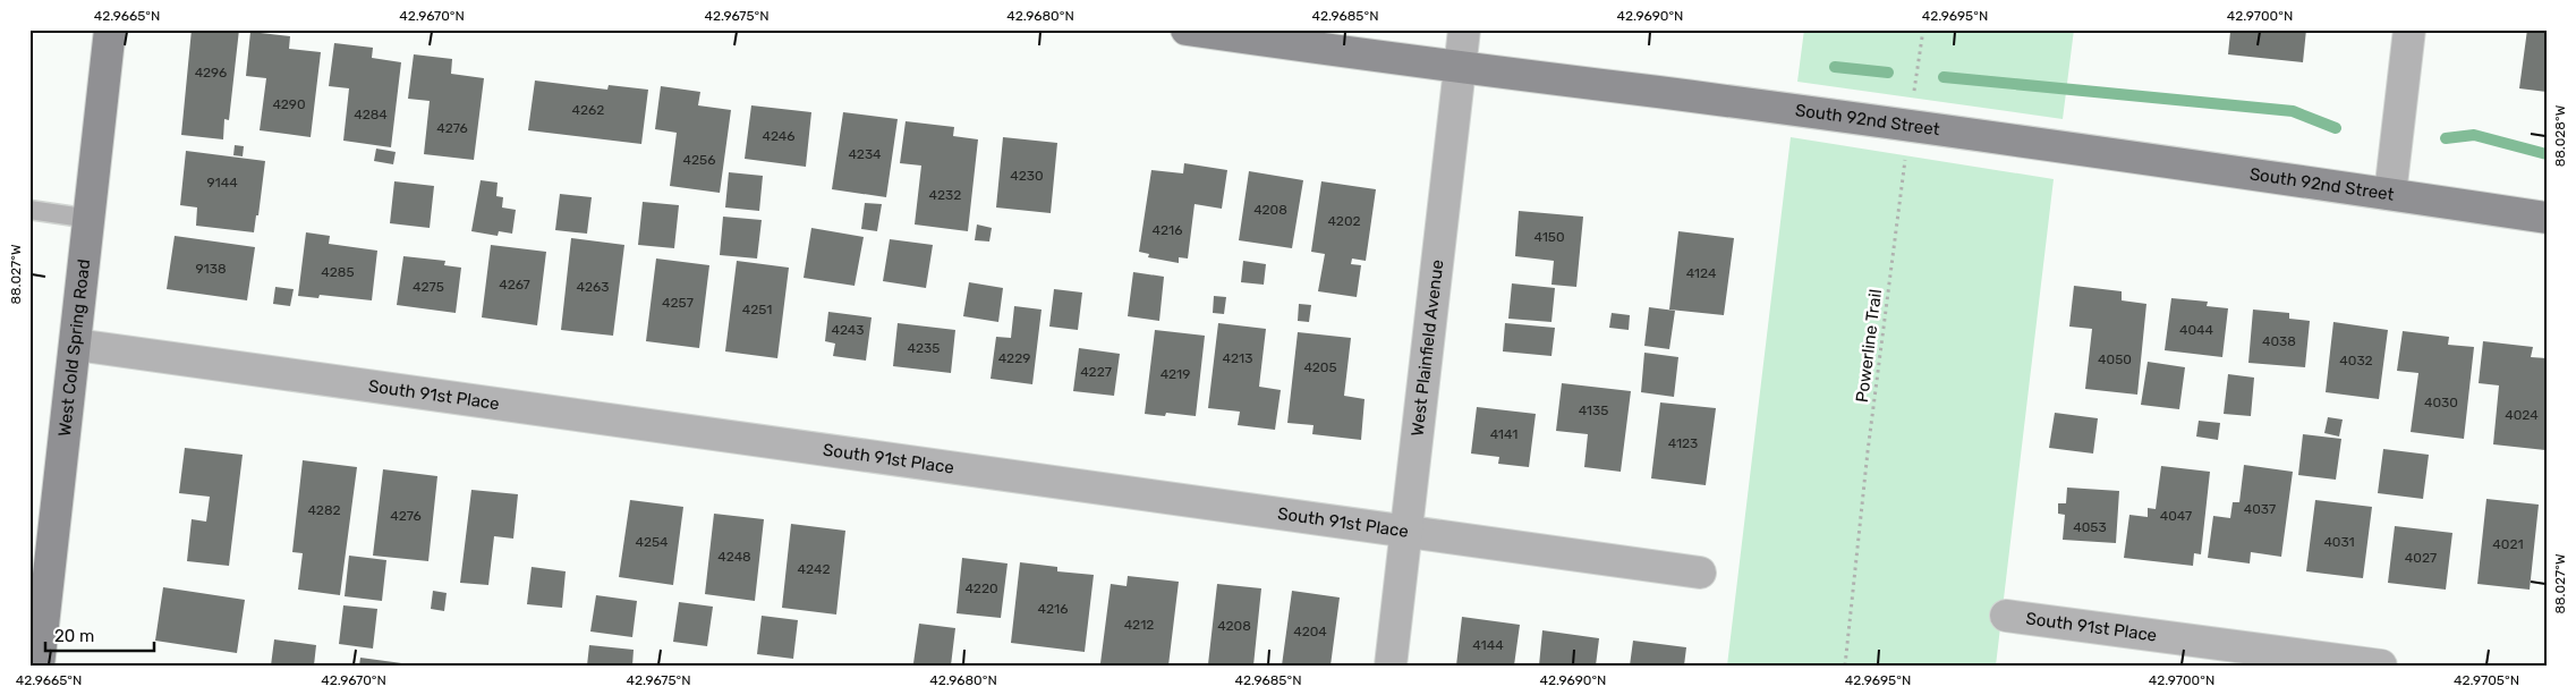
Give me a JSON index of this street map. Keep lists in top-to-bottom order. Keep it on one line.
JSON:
{"streets":{"main road":["South 92nd Street","West Cold Spring Road"],"street":["West Plainfield Avenue","South 91st Place"],"path":["Powerline Trail"]},"crossings":[["South 92nd Street","Powerline Trail"],["South 92nd Street","West Plainfield Avenue"],["West Plainfield Avenue","South 91st Place"],["West Cold Spring Road","South 91st Place"]],"house_numbers":["4296","4290","4262","4284","4276","4246","4234","4256","4230","9144","4232","4208","4202","4216","4150","9138","4285","4124","4267","4275","4263","4257","4251","4243","4044","4038","4235","4229","4213","4050","4032","4205","4227","4219","4030","4135","4024","4141","4123","4037","4282","4276","4047","4053","4254","4031","4021","4248","4027","4242","4220","4216","4212","4208","4204","4144"],"scale_bar":"20 m","coordinates":["42.9665°N","42.9670°N","42.9675°N","42.9680°N","42.9685°N","42.9690°N","42.9695°N","42.9700°N","88.028°W","88.027°W","42.9705°N"]}
